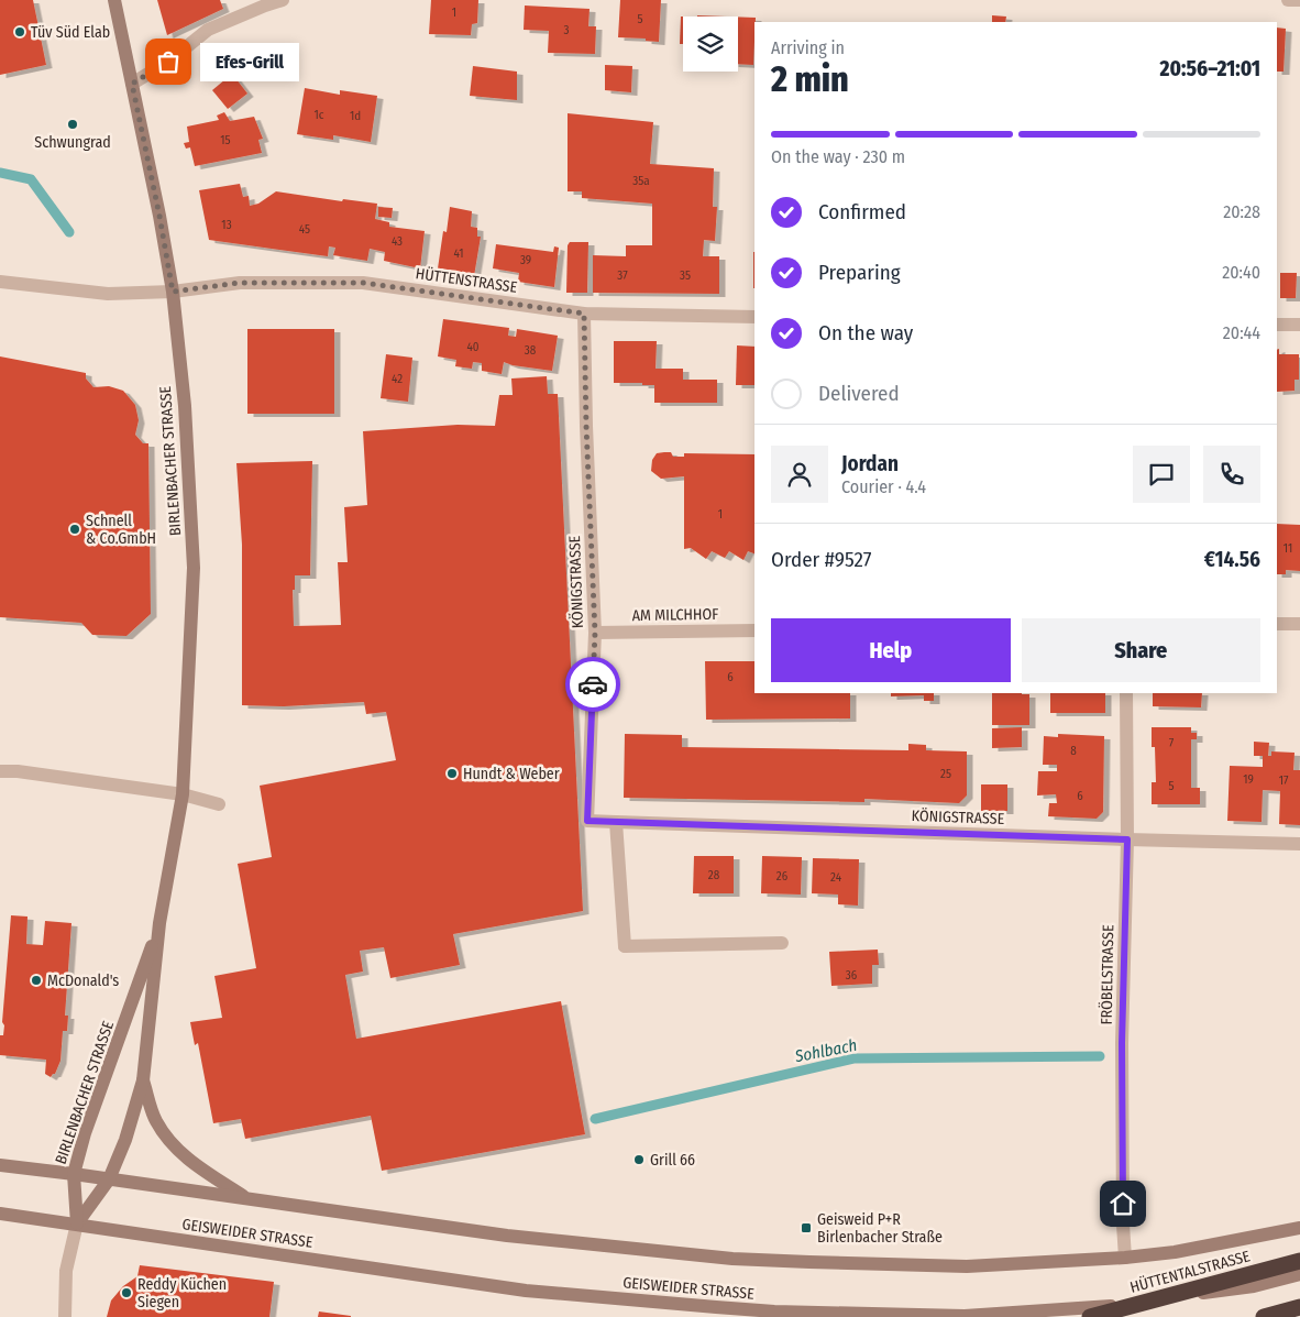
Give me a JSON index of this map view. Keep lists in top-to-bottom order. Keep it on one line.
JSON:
{"streets":{"highway":["HÜTTENTALSTRASSE"],"main road":["BIRLENBACHER STRASSE","GEISWEIDER STRASSE"],"street":["HÜTTENSTRASSE","KÖNIGSTRASSE","AM MILCHHOF","FRÖBELSTRASSE"]},"crossings":[["HÜTTENSTRASSE","BIRLENBACHER STRASSE"],["HÜTTENSTRASSE","KÖNIGSTRASSE"],["BIRLENBACHER STRASSE","GEISWEIDER STRASSE"],["KÖNIGSTRASSE","AM MILCHHOF"],["KÖNIGSTRASSE","FRÖBELSTRASSE"]],"water":["Sohlbach"],"places":{"other":["Tüv Süd Elab","Efes-Grill","Schwungrad","Schnell & Co.GmbH","Hundt & Weber","McDonald's","Grill 66","Reddy Küchen Siegen"],"transit":["Geisweid P+R Birlenbacher Straße"]},"house_numbers":["1","5","3","1c","1d","15","35a","13","45","43","41","39","37","35","40","38","42","1","11","6","7","8","25","19","17","5","6","28","26","24","36"],"page":{"heading":["2 min","Arriving in","20:56–21:01"],"panel":["Jordan","Courier · 4.4","Order #9527","€14.56"],"bubble":"Efes-Grill","bar":"On the way · 230 m","list":[["Confirmed","20:28"],["Preparing","20:40"],["On the way","20:44"],"Delivered"],"buttons":["Help","Share"]}}
